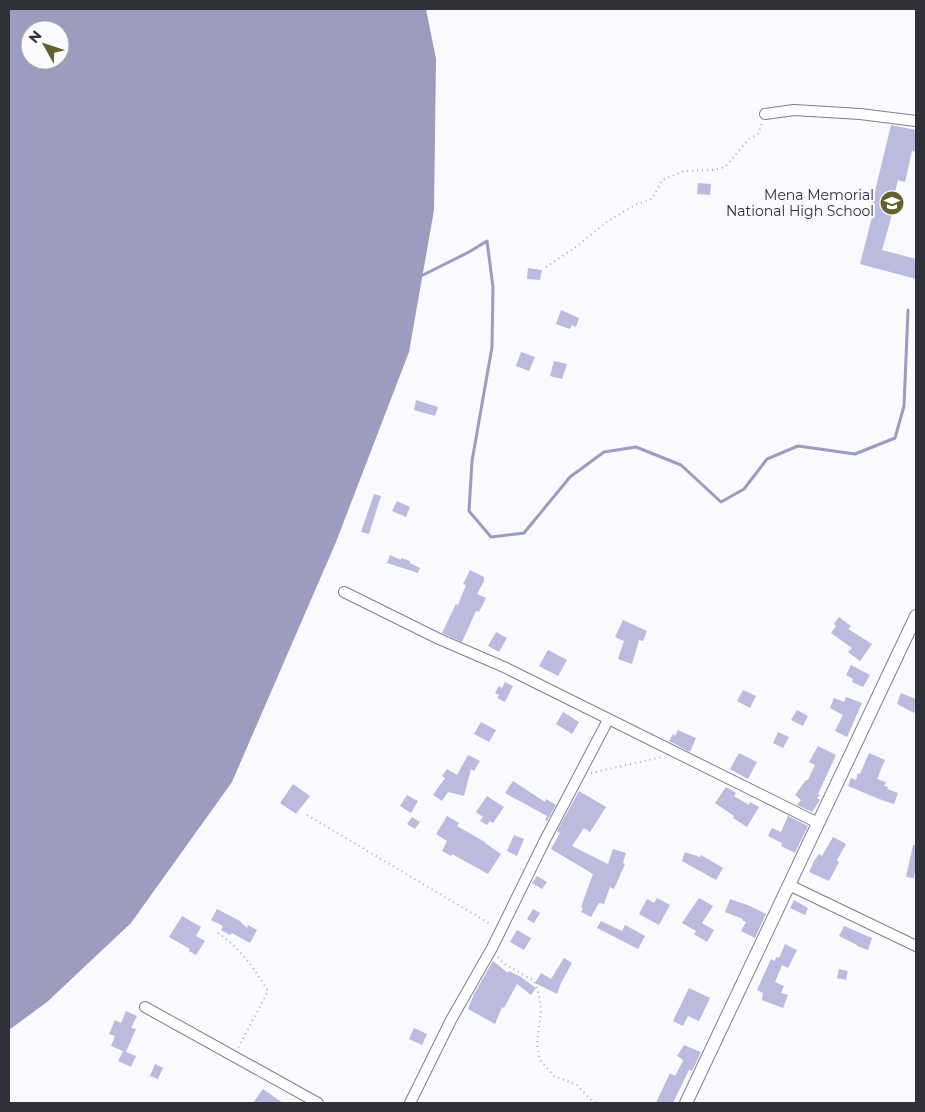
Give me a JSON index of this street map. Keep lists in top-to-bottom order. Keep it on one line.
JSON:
{"places":{"school or university":["Mena Memorial National High School"]},"north":"top left"}
